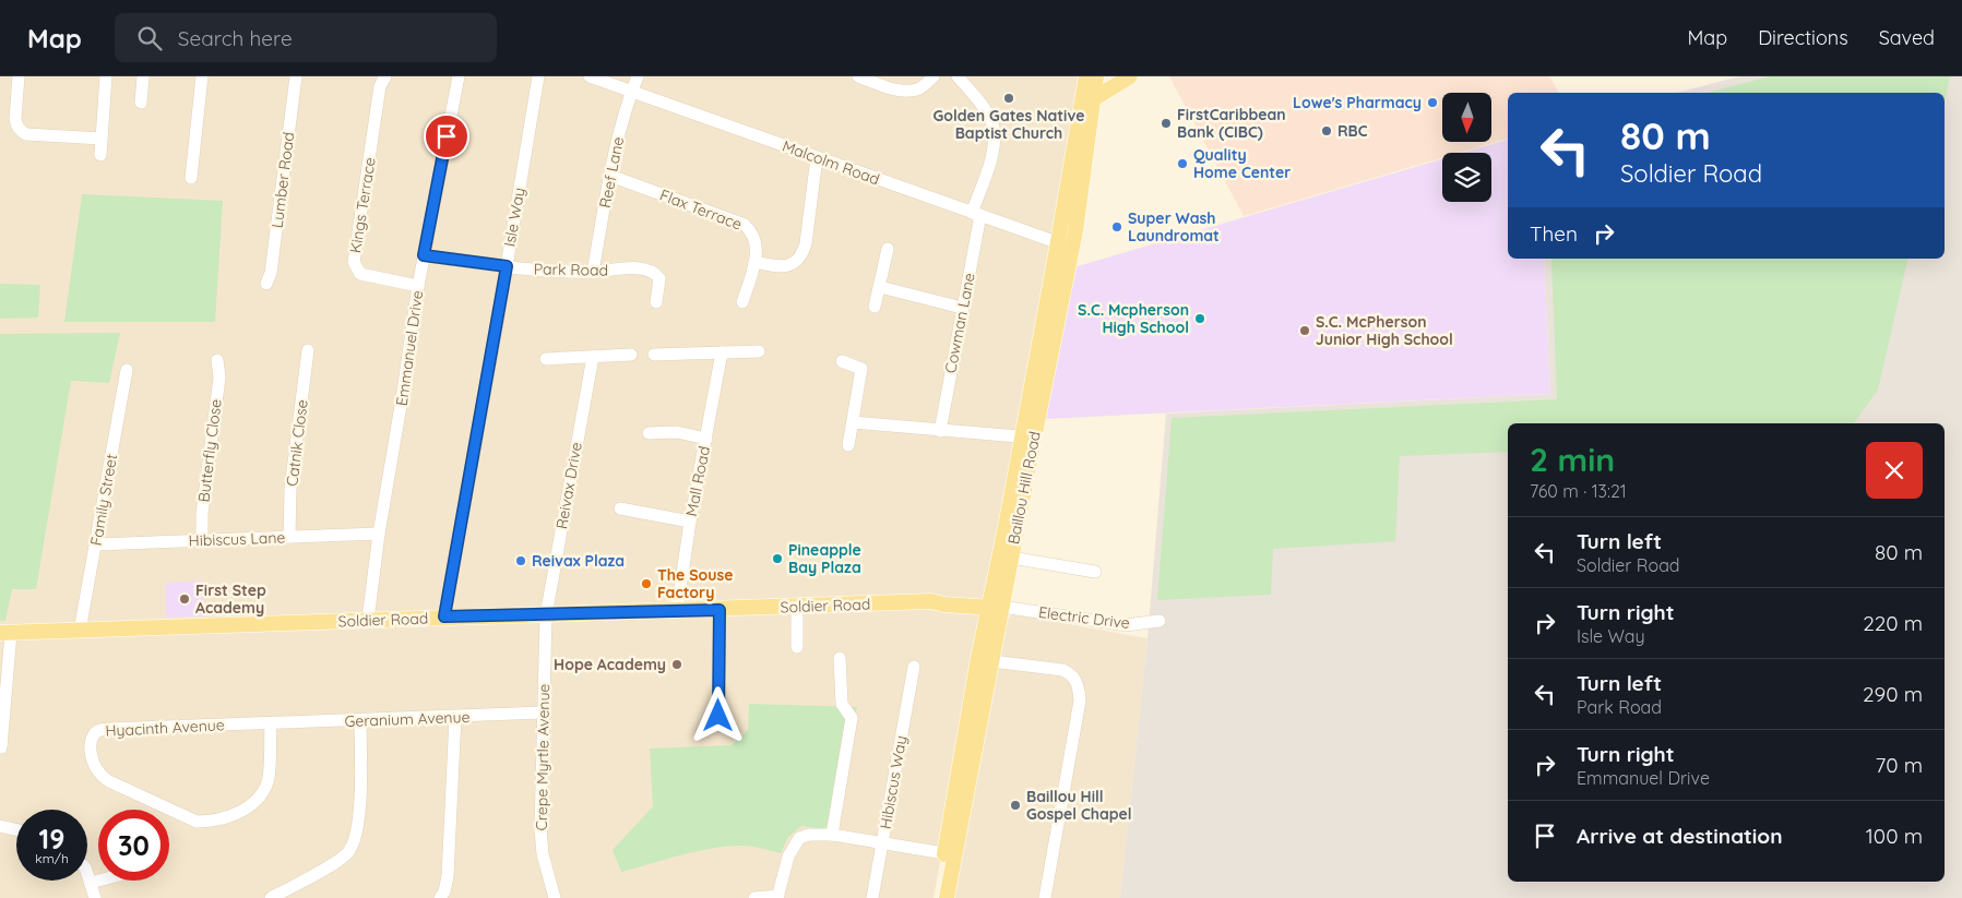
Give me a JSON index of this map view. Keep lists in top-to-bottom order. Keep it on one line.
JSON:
{"streets":{"main road":["Baillou Hill Road","Soldier Road"],"street":["Malcolm Road","Reef Lane","Lumber Road","Kings Terrace","Flax Terrace","Isle Way","Park Road","Cowman Lane","Emmanuel Drive","Catnik Close","Butterfly Close","Mall Road","Reivax Drive","Family Street","Hibiscus Lane","Electric Drive","Geranium Avenue","Hyacinth Avenue","Crepe Myrtle Avenue","Hibiscus Way"]},"crossings":[["Malcolm Road","Reef Lane"],["Malcolm Road","Cowman Lane"],["Malcolm Road","Baillou Hill Road"],["Reef Lane","Flax Terrace"],["Reef Lane","Park Road"],["Kings Terrace","Emmanuel Drive"],["Isle Way","Park Road"],["Isle Way","Soldier Road"],["Park Road","Emmanuel Drive"],["Emmanuel Drive","Hibiscus Lane"],["Emmanuel Drive","Soldier Road"],["Catnik Close","Hibiscus Lane"],["Butterfly Close","Hibiscus Lane"],["Mall Road","Soldier Road"],["Reivax Drive","Soldier Road"],["Reivax Drive","Crepe Myrtle Avenue"],["Baillou Hill Road","Soldier Road"],["Baillou Hill Road","Electric Drive"],["Family Street","Hibiscus Lane"],["Family Street","Soldier Road"],["Soldier Road","Electric Drive"],["Soldier Road","Crepe Myrtle Avenue"],["Geranium Avenue","Hyacinth Avenue"],["Geranium Avenue","Crepe Myrtle Avenue"]],"places":["Golden Gates Native Baptist Church","Lowe's Pharmacy","FirstCaribbean Bank (CIBC)","RBC","Quality Home Center","Super Wash Laundromat","S.C. Mcpherson High School","S.C. McPherson Junior High School","Pineapple Bay Plaza","Reivax Plaza","The Souse Factory","First Step Academy","Hope Academy","Baillou Hill Gospel Chapel"],"north":"bottom","page":{"header":"Map","search":"Search here","nav":["Map","Directions","Saved"],"turn":["80 m","Soldier Road"],"then":"Then","heading":["2 min","760 m · 13:21"],"list":[{"name":"Turn left","note":"Soldier Road","value":"80 m"},{"name":"Turn right","note":"Isle Way","value":"220 m"},{"name":"Turn left","note":"Park Road","value":"290 m"},{"name":"Turn right","note":"Emmanuel Drive","value":"70 m"},{"name":"Arrive at destination","value":"100 m"}],"speed":"19 km/h","limit":"30"}}
